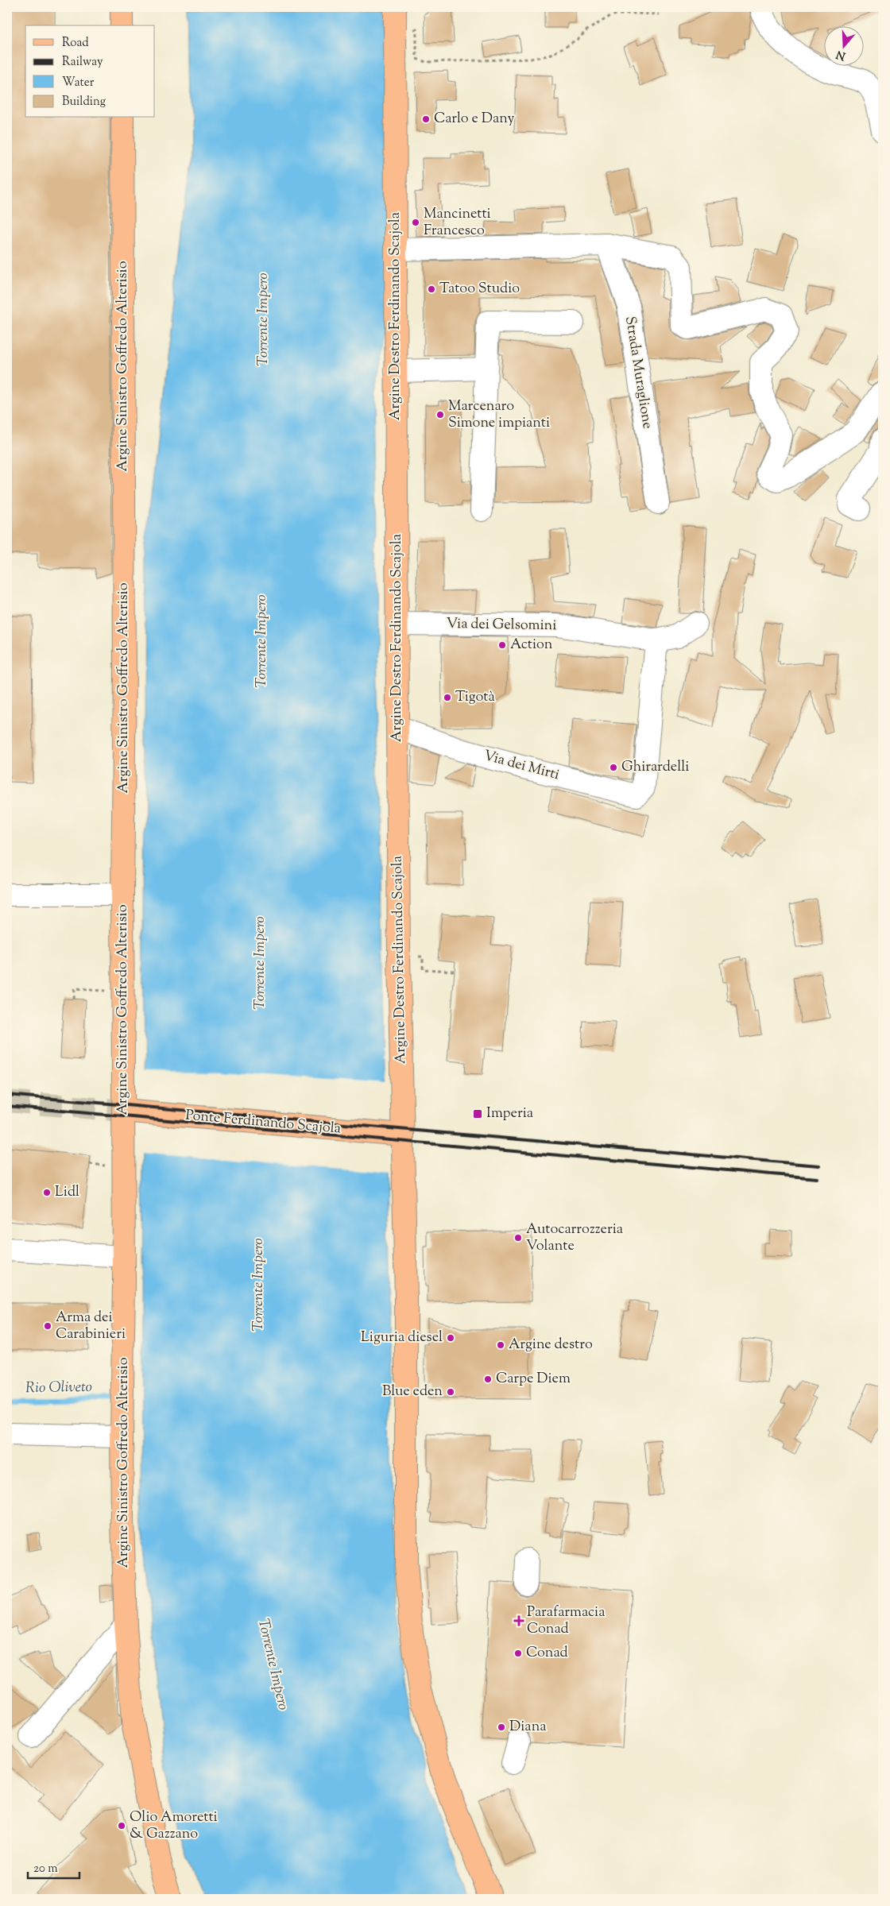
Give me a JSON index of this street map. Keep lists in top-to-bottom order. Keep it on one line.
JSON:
{"streets":{"main road":["Argine Destro Ferdinando Scajola","Argine Sinistro Goffredo Alterisio","Ponte Ferdinando Scajola"],"street":["Strada Muraglione","Via dei Gelsomini","Via dei Mirti"]},"crossings":[["Argine Destro Ferdinando Scajola","Via dei Gelsomini"],["Argine Destro Ferdinando Scajola","Via dei Mirti"],["Argine Destro Ferdinando Scajola","Ponte Ferdinando Scajola"],["Via dei Gelsomini","Via dei Mirti"]],"water":["Torrente Impero","Rio Oliveto"],"places":{"other":["Carlo e Dany","Mancinetti Francesco","Tatoo Studio","Marcenaro Simone impianti","Action","Tigotà","Ghirardelli","Lidl","Autocarrozzeria Volante","Arma dei Carabinieri","Liguria diesel","Argine destro","Carpe Diem","Blue eden","Conad","Diana","Olio Amoretti & Gazzano"],"transit":["Imperia"],"health":["Parafarmacia Conad"]},"legend":["Road","Railway","Water","Building"],"scale_bar":"20 m","north":"bottom"}
